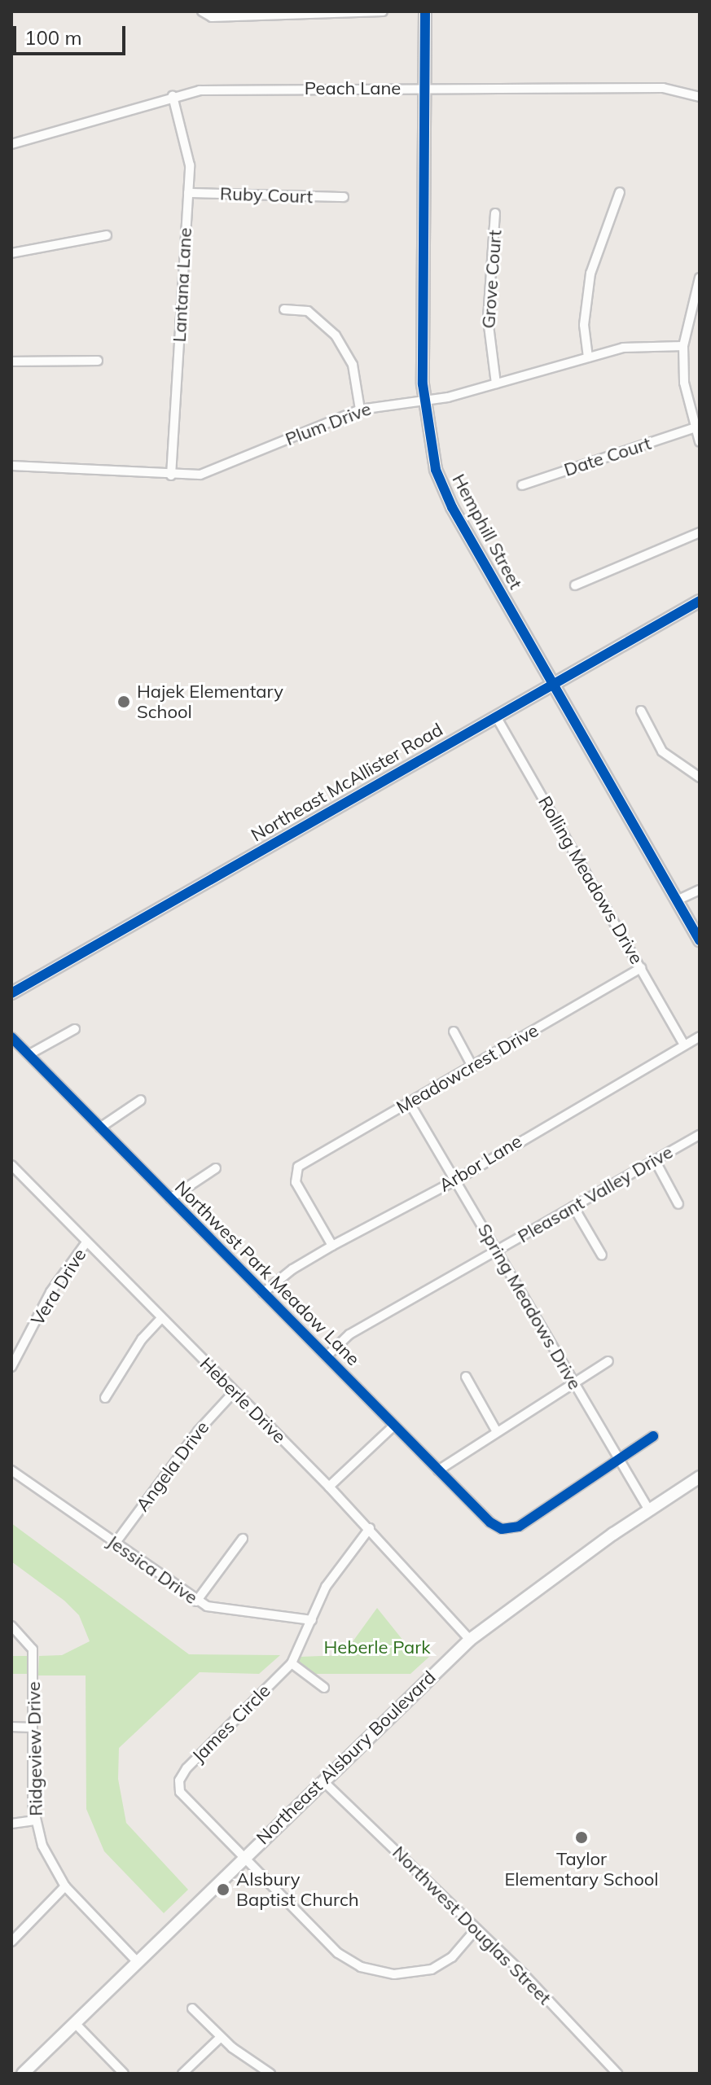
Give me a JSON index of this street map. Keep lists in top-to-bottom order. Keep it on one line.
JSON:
{"streets":{"street":["Peach Lane","Ruby Court","Grove Court","Lantana Lane","Plum Drive","Date Court","Hemphill Street","Northeast McAllister Road","Rolling Meadows Drive","Meadowcrest Drive","Arbor Lane","Pleasant Valley Drive","Northwest Park Meadow Lane","Vera Drive","Spring Meadows Drive","Heberle Drive","Angela Drive","Jessica Drive","James Circle","Ridgeview Drive","Northeast Alsbury Boulevard","Northwest Douglas Street"]},"crossings":[["Peach Lane","Lantana Lane"],["Peach Lane","Hemphill Street"],["Ruby Court","Lantana Lane"],["Grove Court","Plum Drive"],["Lantana Lane","Plum Drive"],["Plum Drive","Hemphill Street"],["Hemphill Street","Northeast McAllister Road"],["Northeast McAllister Road","Rolling Meadows Drive"],["Rolling Meadows Drive","Meadowcrest Drive"],["Rolling Meadows Drive","Arbor Lane"],["Meadowcrest Drive","Arbor Lane"],["Meadowcrest Drive","Spring Meadows Drive"],["Arbor Lane","Northwest Park Meadow Lane"],["Arbor Lane","Spring Meadows Drive"],["Pleasant Valley Drive","Northwest Park Meadow Lane"],["Pleasant Valley Drive","Spring Meadows Drive"],["Northwest Park Meadow Lane","Spring Meadows Drive"],["Vera Drive","Heberle Drive"],["Spring Meadows Drive","Northeast Alsbury Boulevard"],["Heberle Drive","Angela Drive"],["Heberle Drive","James Circle"],["Heberle Drive","Northeast Alsbury Boulevard"],["Angela Drive","Jessica Drive"],["Jessica Drive","James Circle"],["James Circle","Northeast Alsbury Boulevard"],["James Circle","Northwest Douglas Street"],["Ridgeview Drive","Northeast Alsbury Boulevard"],["Northeast Alsbury Boulevard","Northwest Douglas Street"]],"parks":["Heberle Park"],"places":["Hajek Elementary School","Taylor Elementary School","Alsbury Baptist Church"],"scale_bar":"100 m"}
